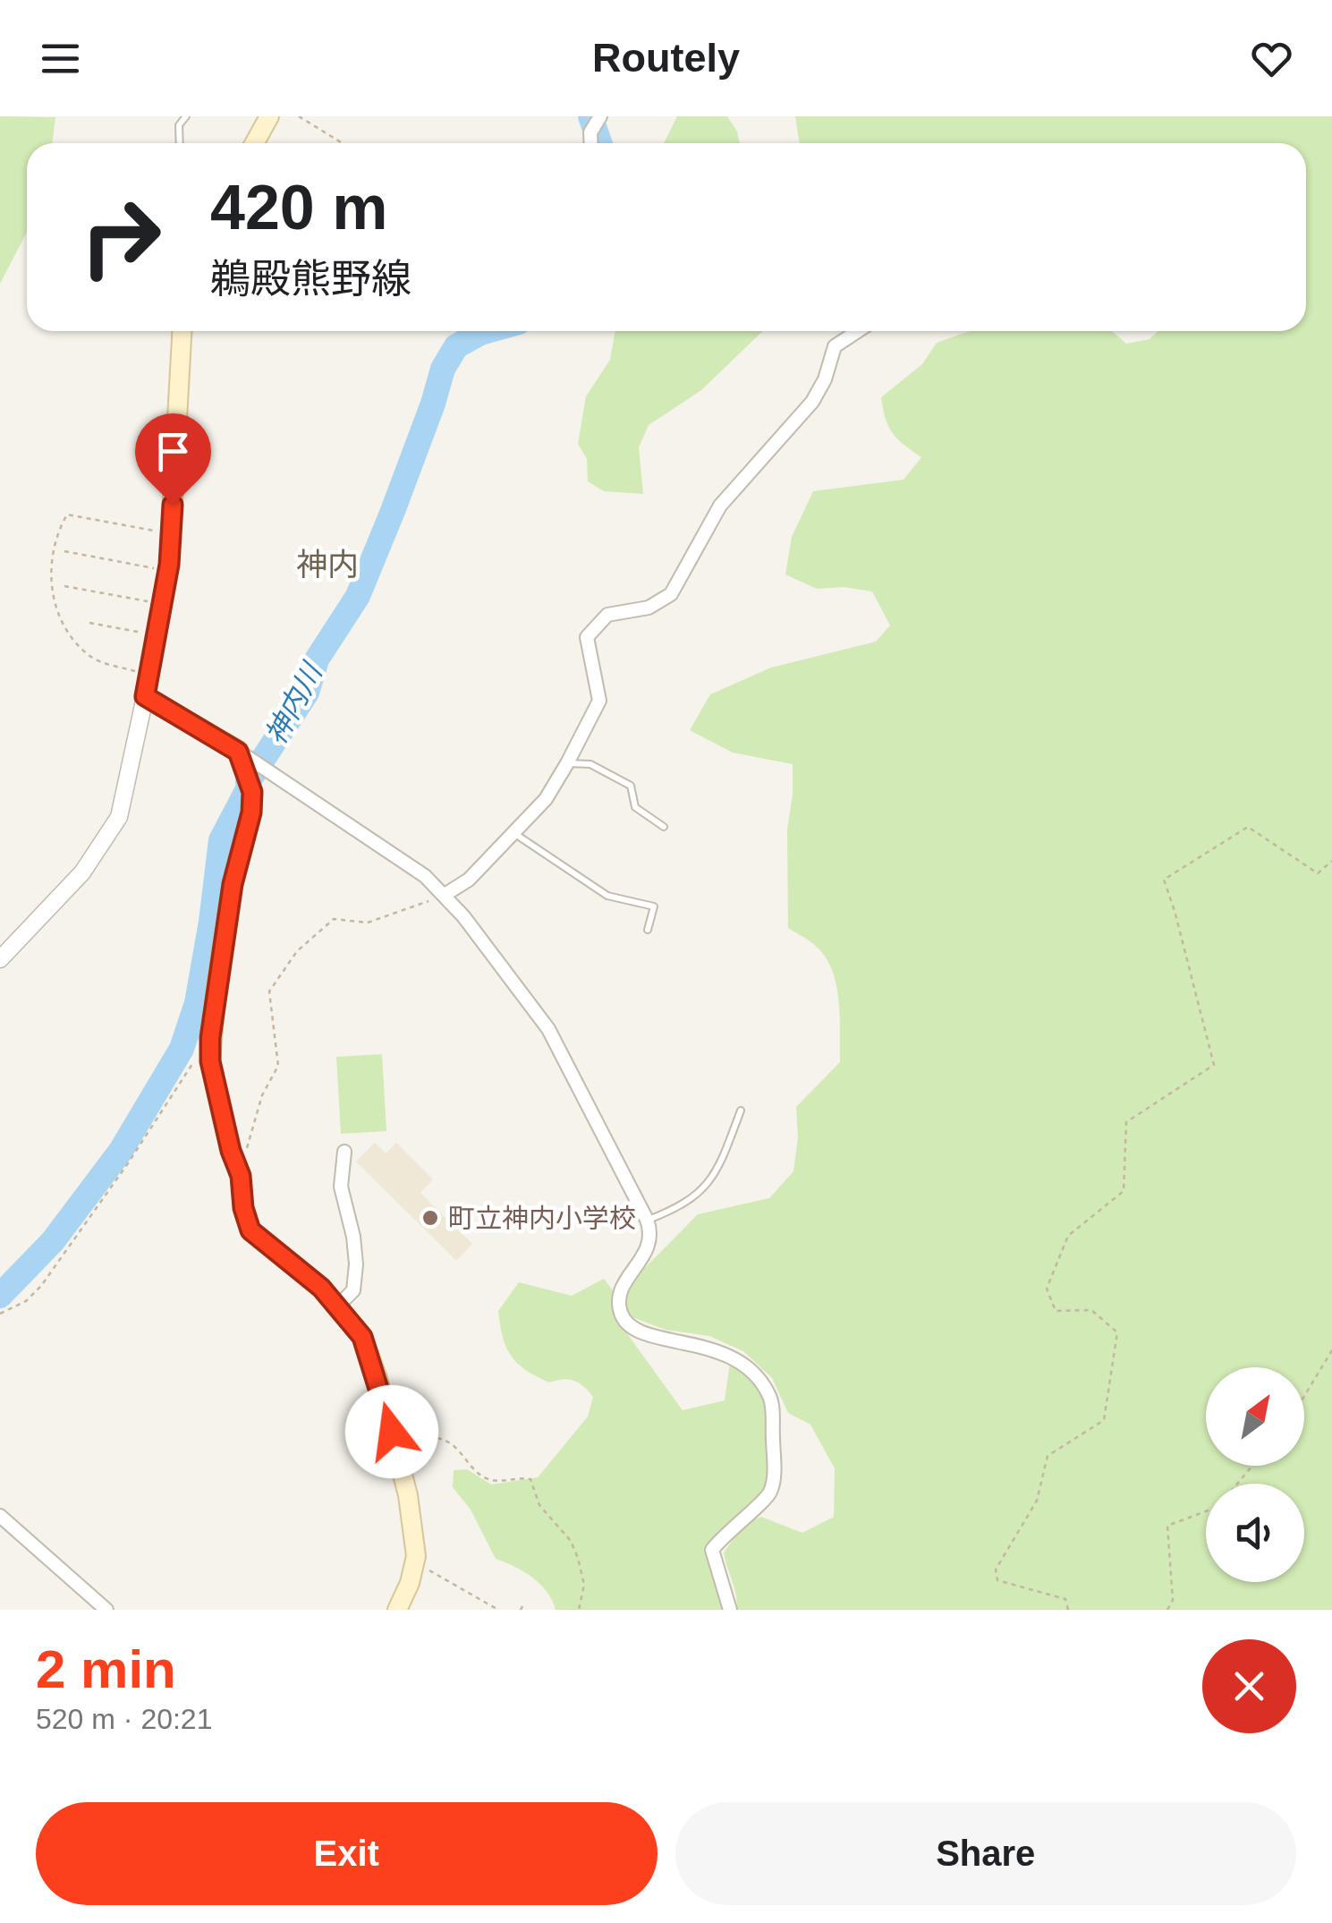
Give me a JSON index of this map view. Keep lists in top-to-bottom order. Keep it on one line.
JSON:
{"districts":["神内"],"water":["神内川"],"places":["町立神内小学校"],"north":"top right","page":{"header":"Routely","turn":["420 m","鵜殿熊野線"],"heading":["2 min","520 m · 20:21"],"buttons":["Exit","Share"]}}
